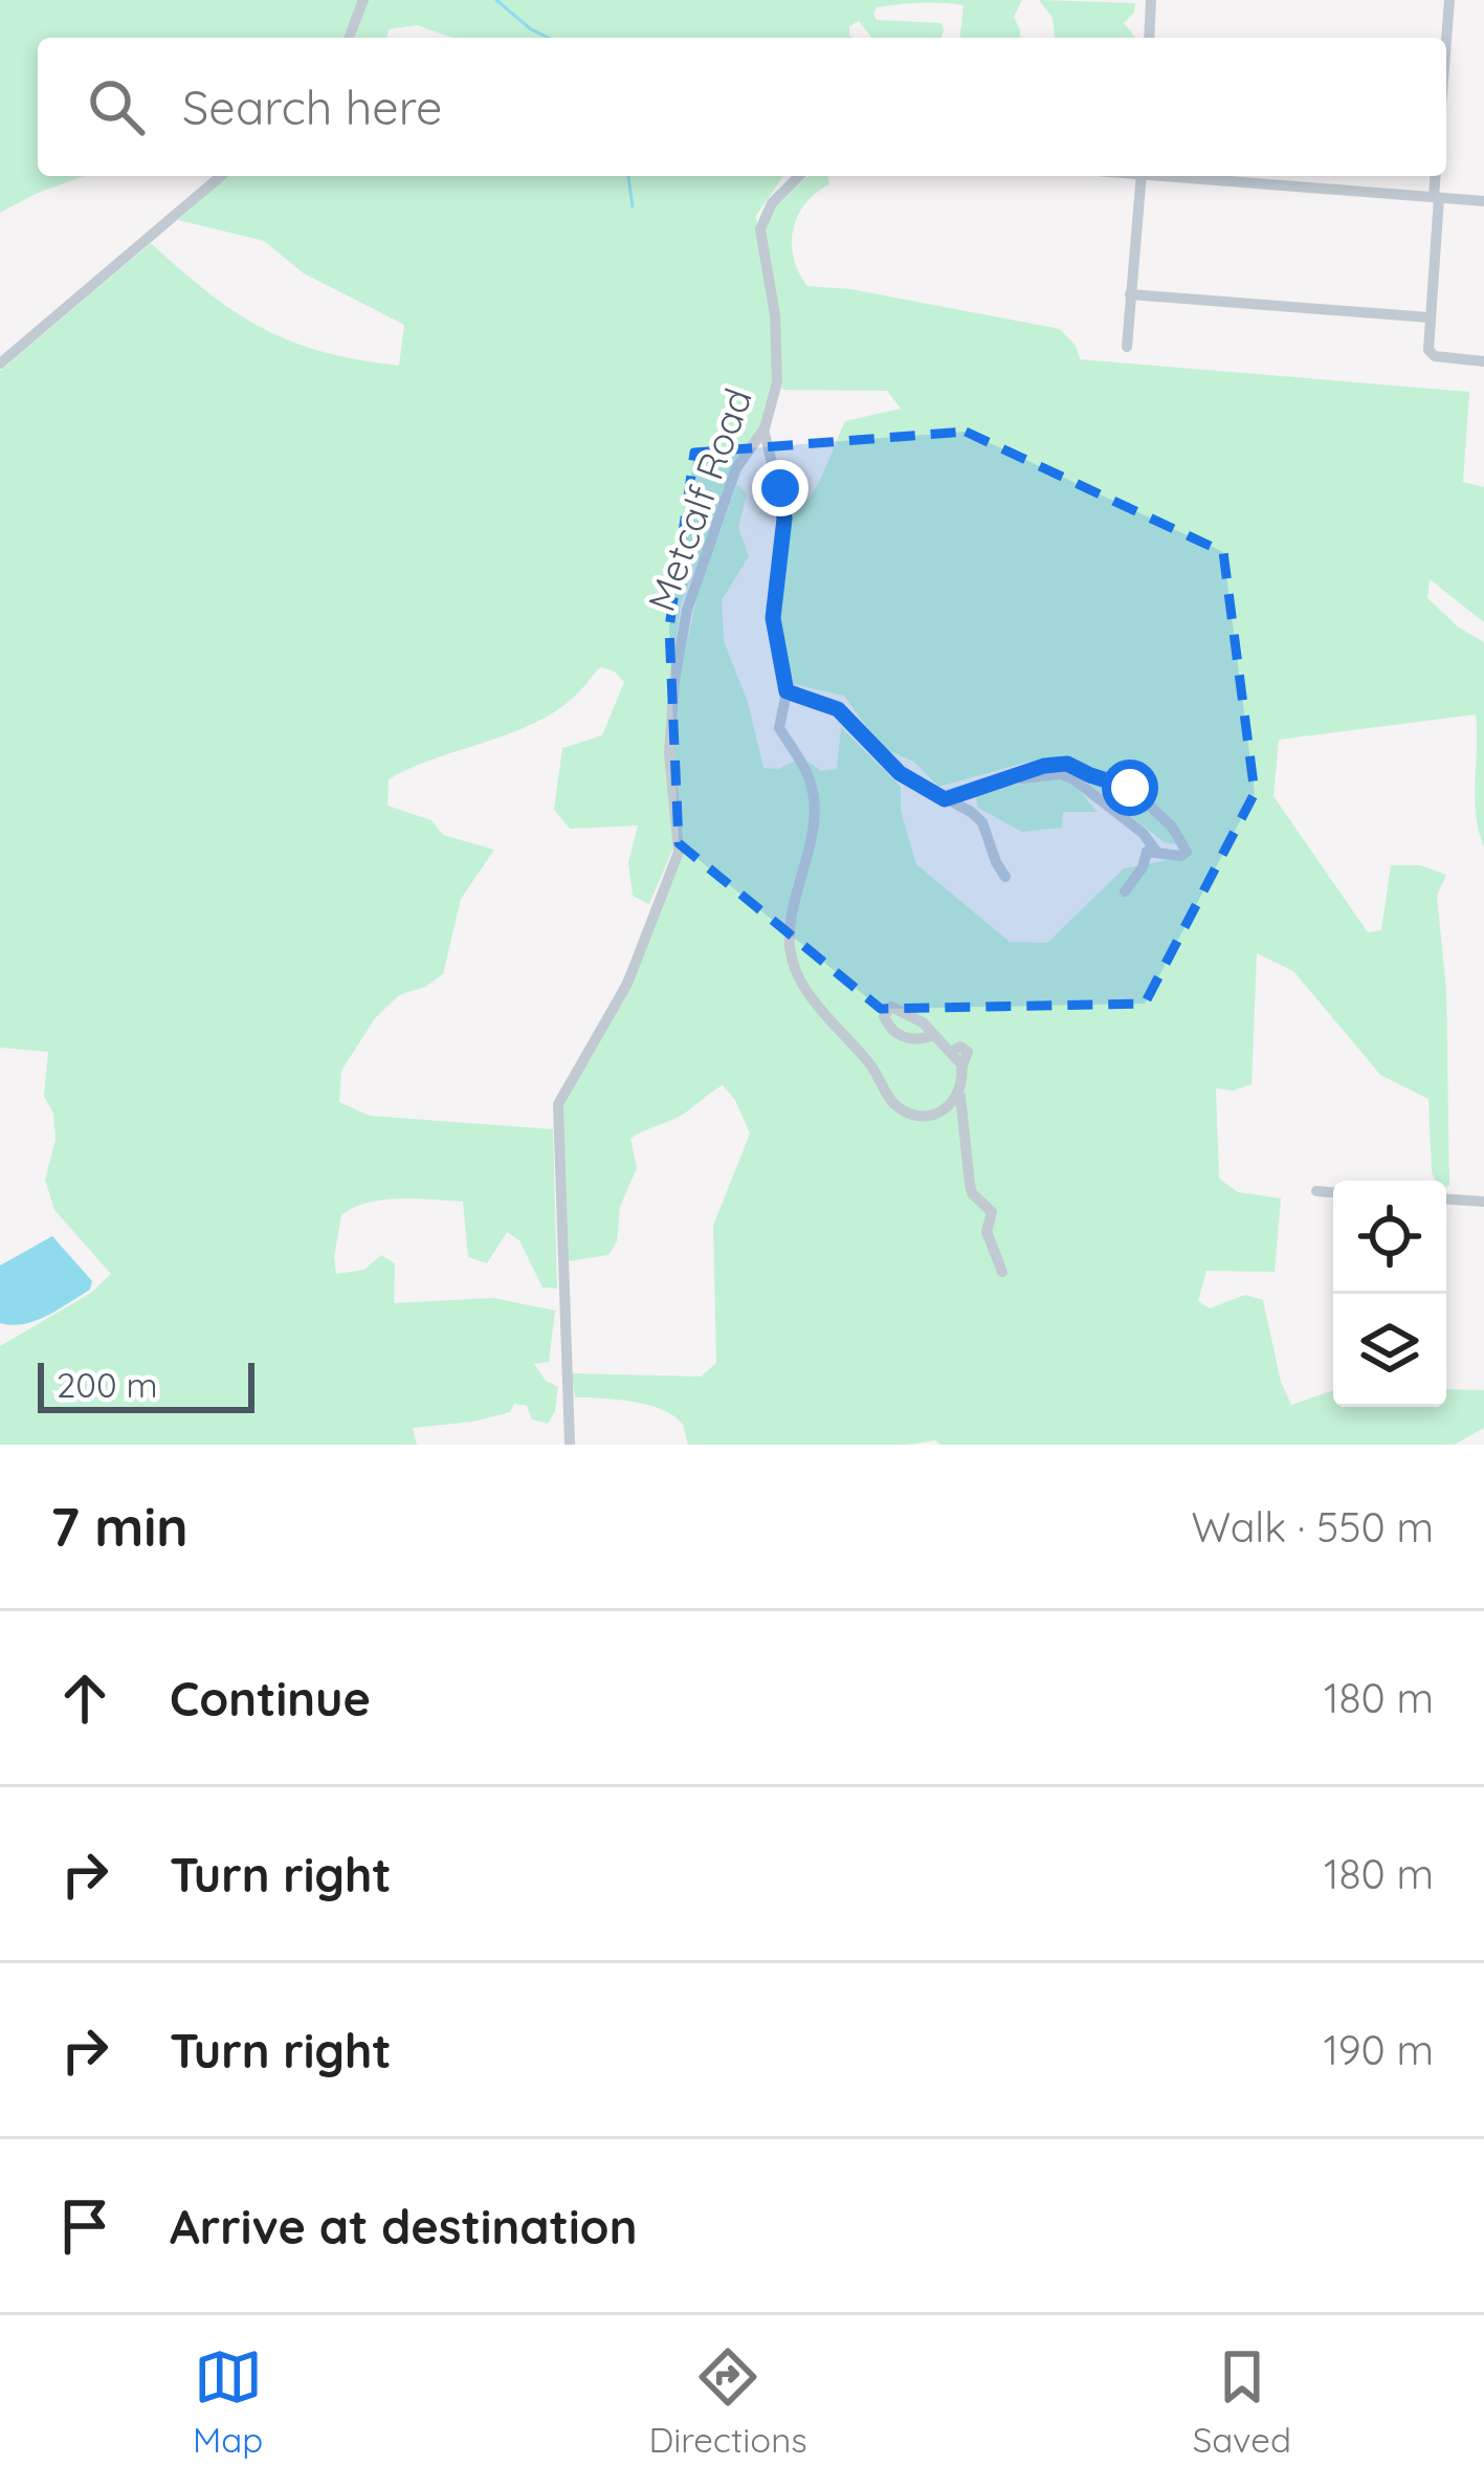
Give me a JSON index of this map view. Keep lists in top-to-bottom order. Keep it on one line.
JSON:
{"streets":{"street":["Metcalf Road"]},"scale_bar":"200 m","page":{"search":"Search here","scale":"200 m","heading":["7 min","Walk · 550 m"],"list":[["Continue","180 m"],["Turn right","180 m"],["Turn right","190 m"],"Arrive at destination"],"nav":["Map","Directions","Saved"]}}
